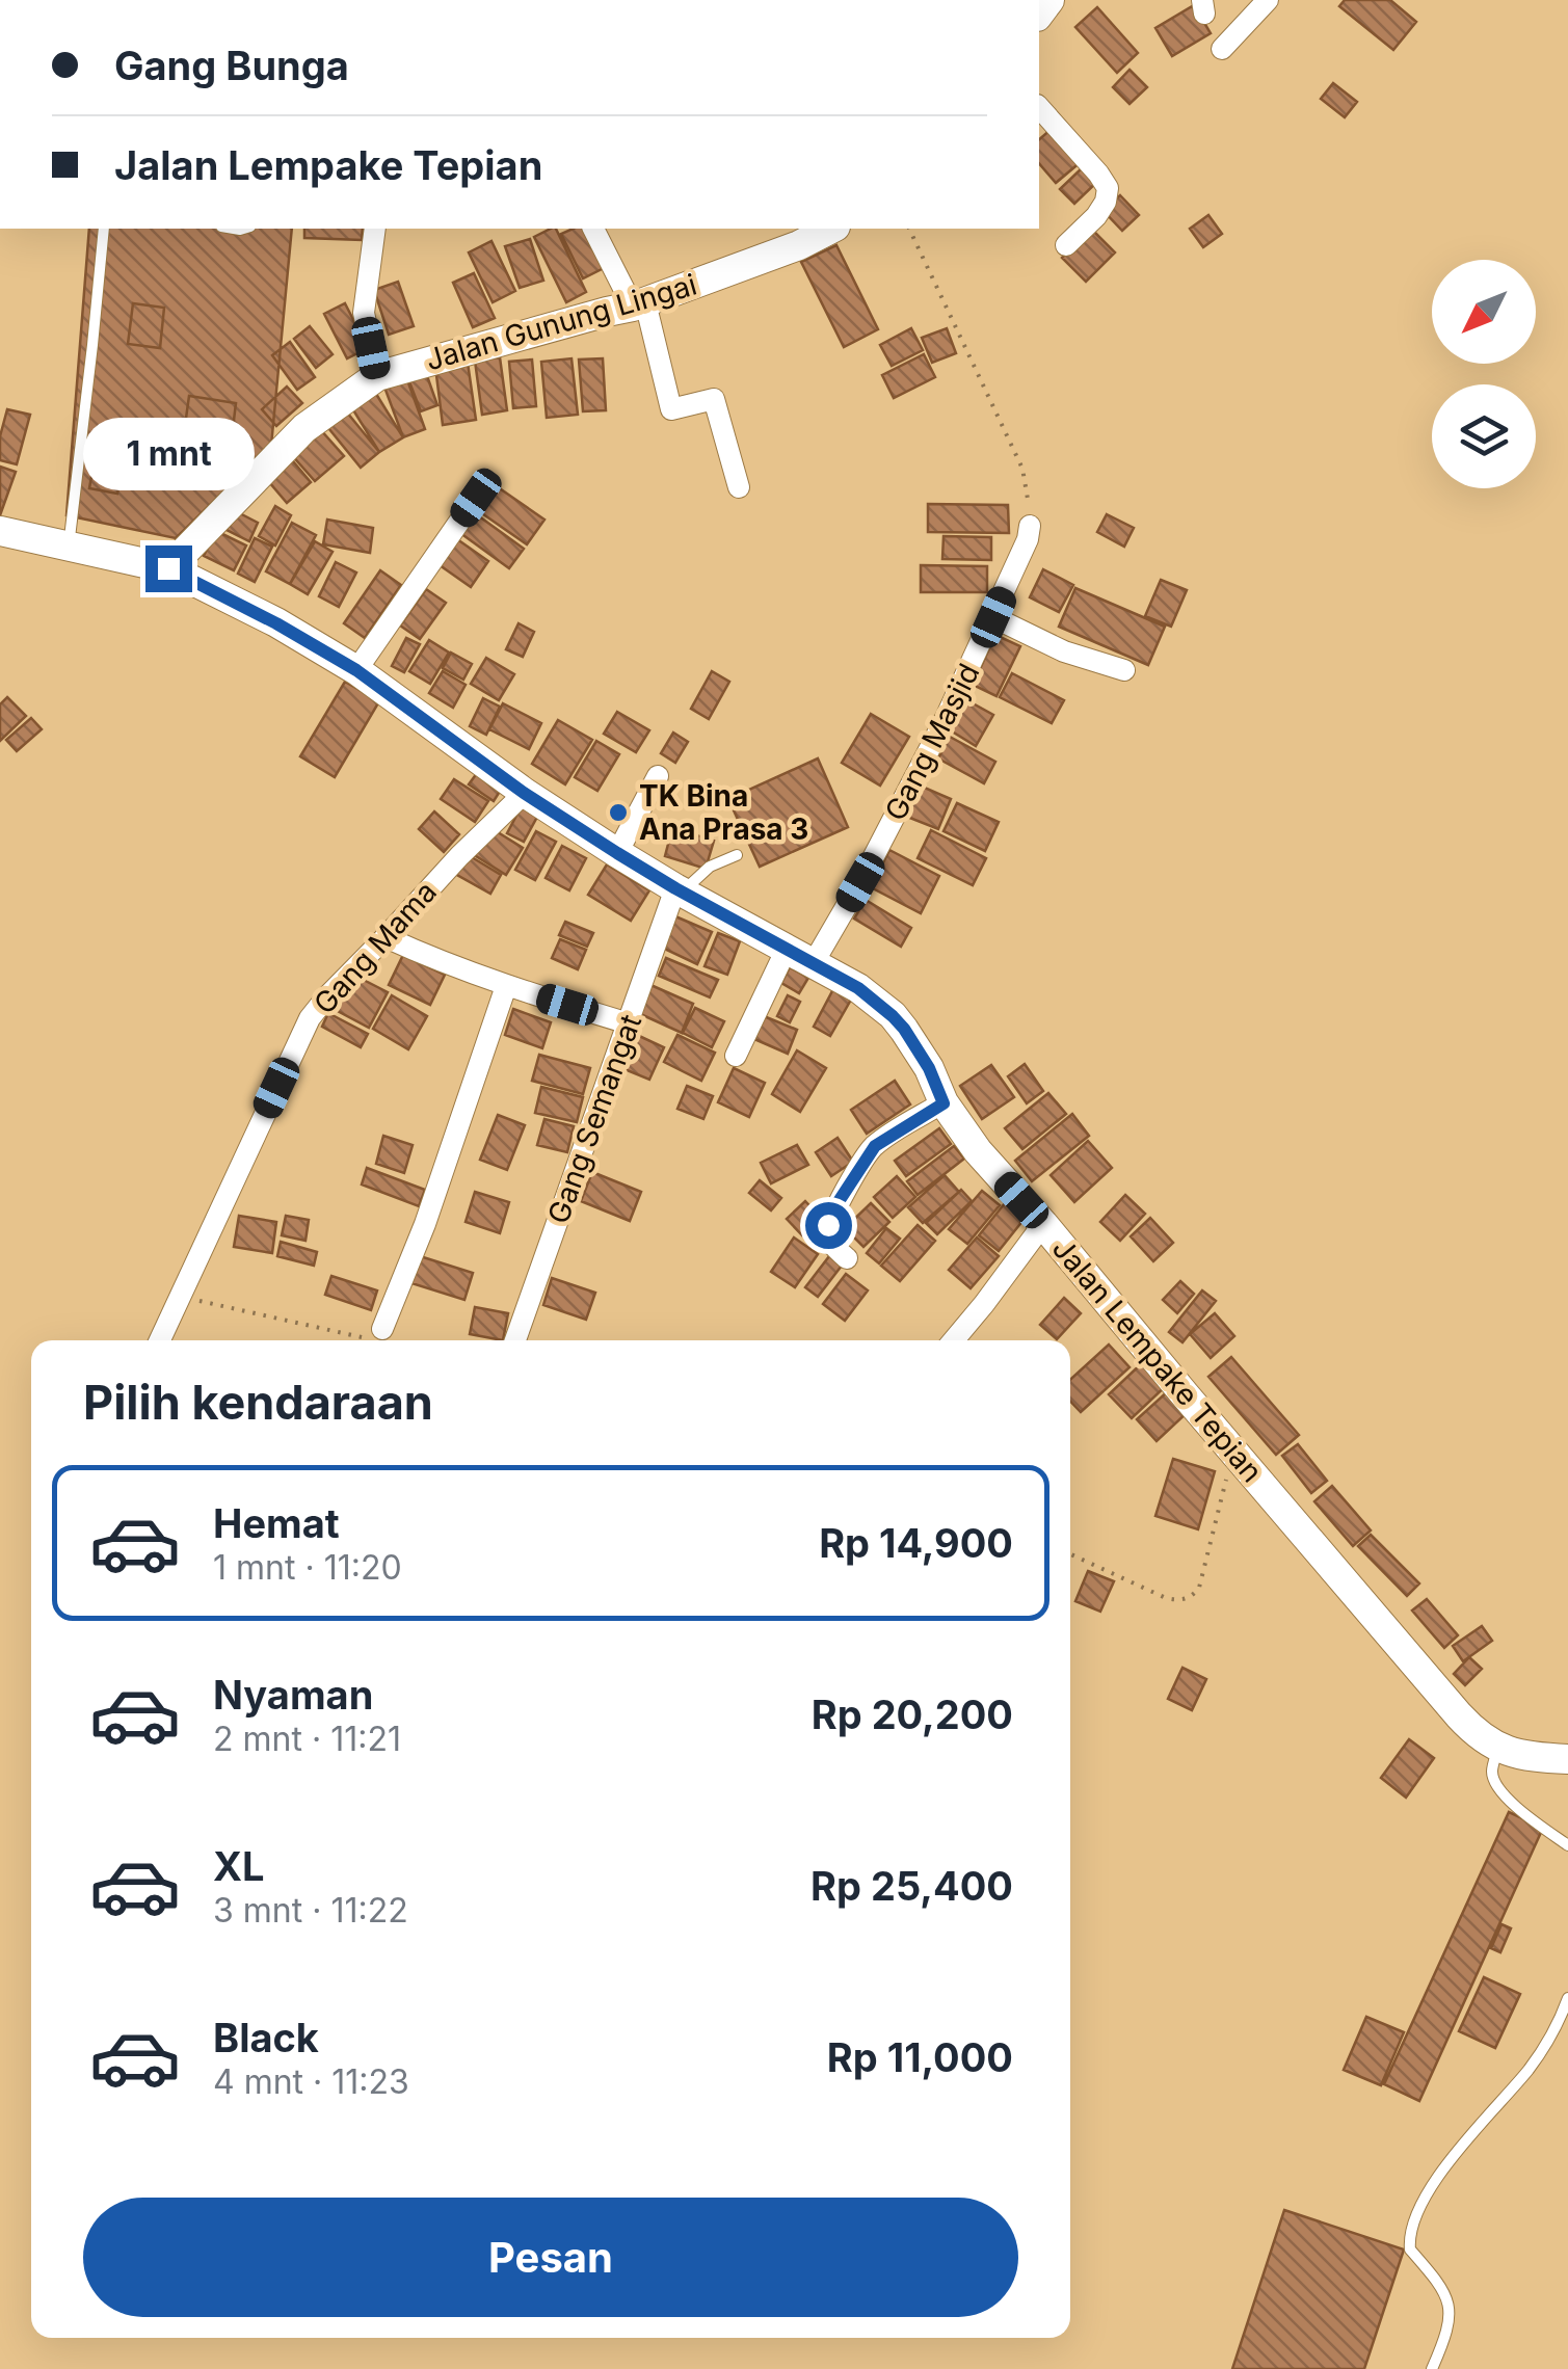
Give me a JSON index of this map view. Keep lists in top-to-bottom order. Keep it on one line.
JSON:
{"streets":{"street":["Jalan Gunung Lingai","Gang Masjid","Gang Mama","Gang Semangat","Jalan Lempake Tepian"]},"crossings":[["Jalan Gunung Lingai","Jalan Lempake Tepian"],["Gang Masjid","Jalan Lempake Tepian"],["Gang Mama","Jalan Lempake Tepian"],["Gang Semangat","Jalan Lempake Tepian"]],"places":["TK Bina Ana Prasa 3"],"north":"bottom left","page":{"banner":["Gang Bunga","Jalan Lempake Tepian"],"bubble":"1 mnt","heading":"Pilih kendaraan","list":[{"name":"Hemat","note":"1 mnt · 11:20","value":"Rp 14,900"},{"name":"Nyaman","note":"2 mnt · 11:21","value":"Rp 20,200"},{"name":"XL","note":"3 mnt · 11:22","value":"Rp 25,400"},{"name":"Black","note":"4 mnt · 11:23","value":"Rp 11,000"}],"buttons":"Pesan"}}
